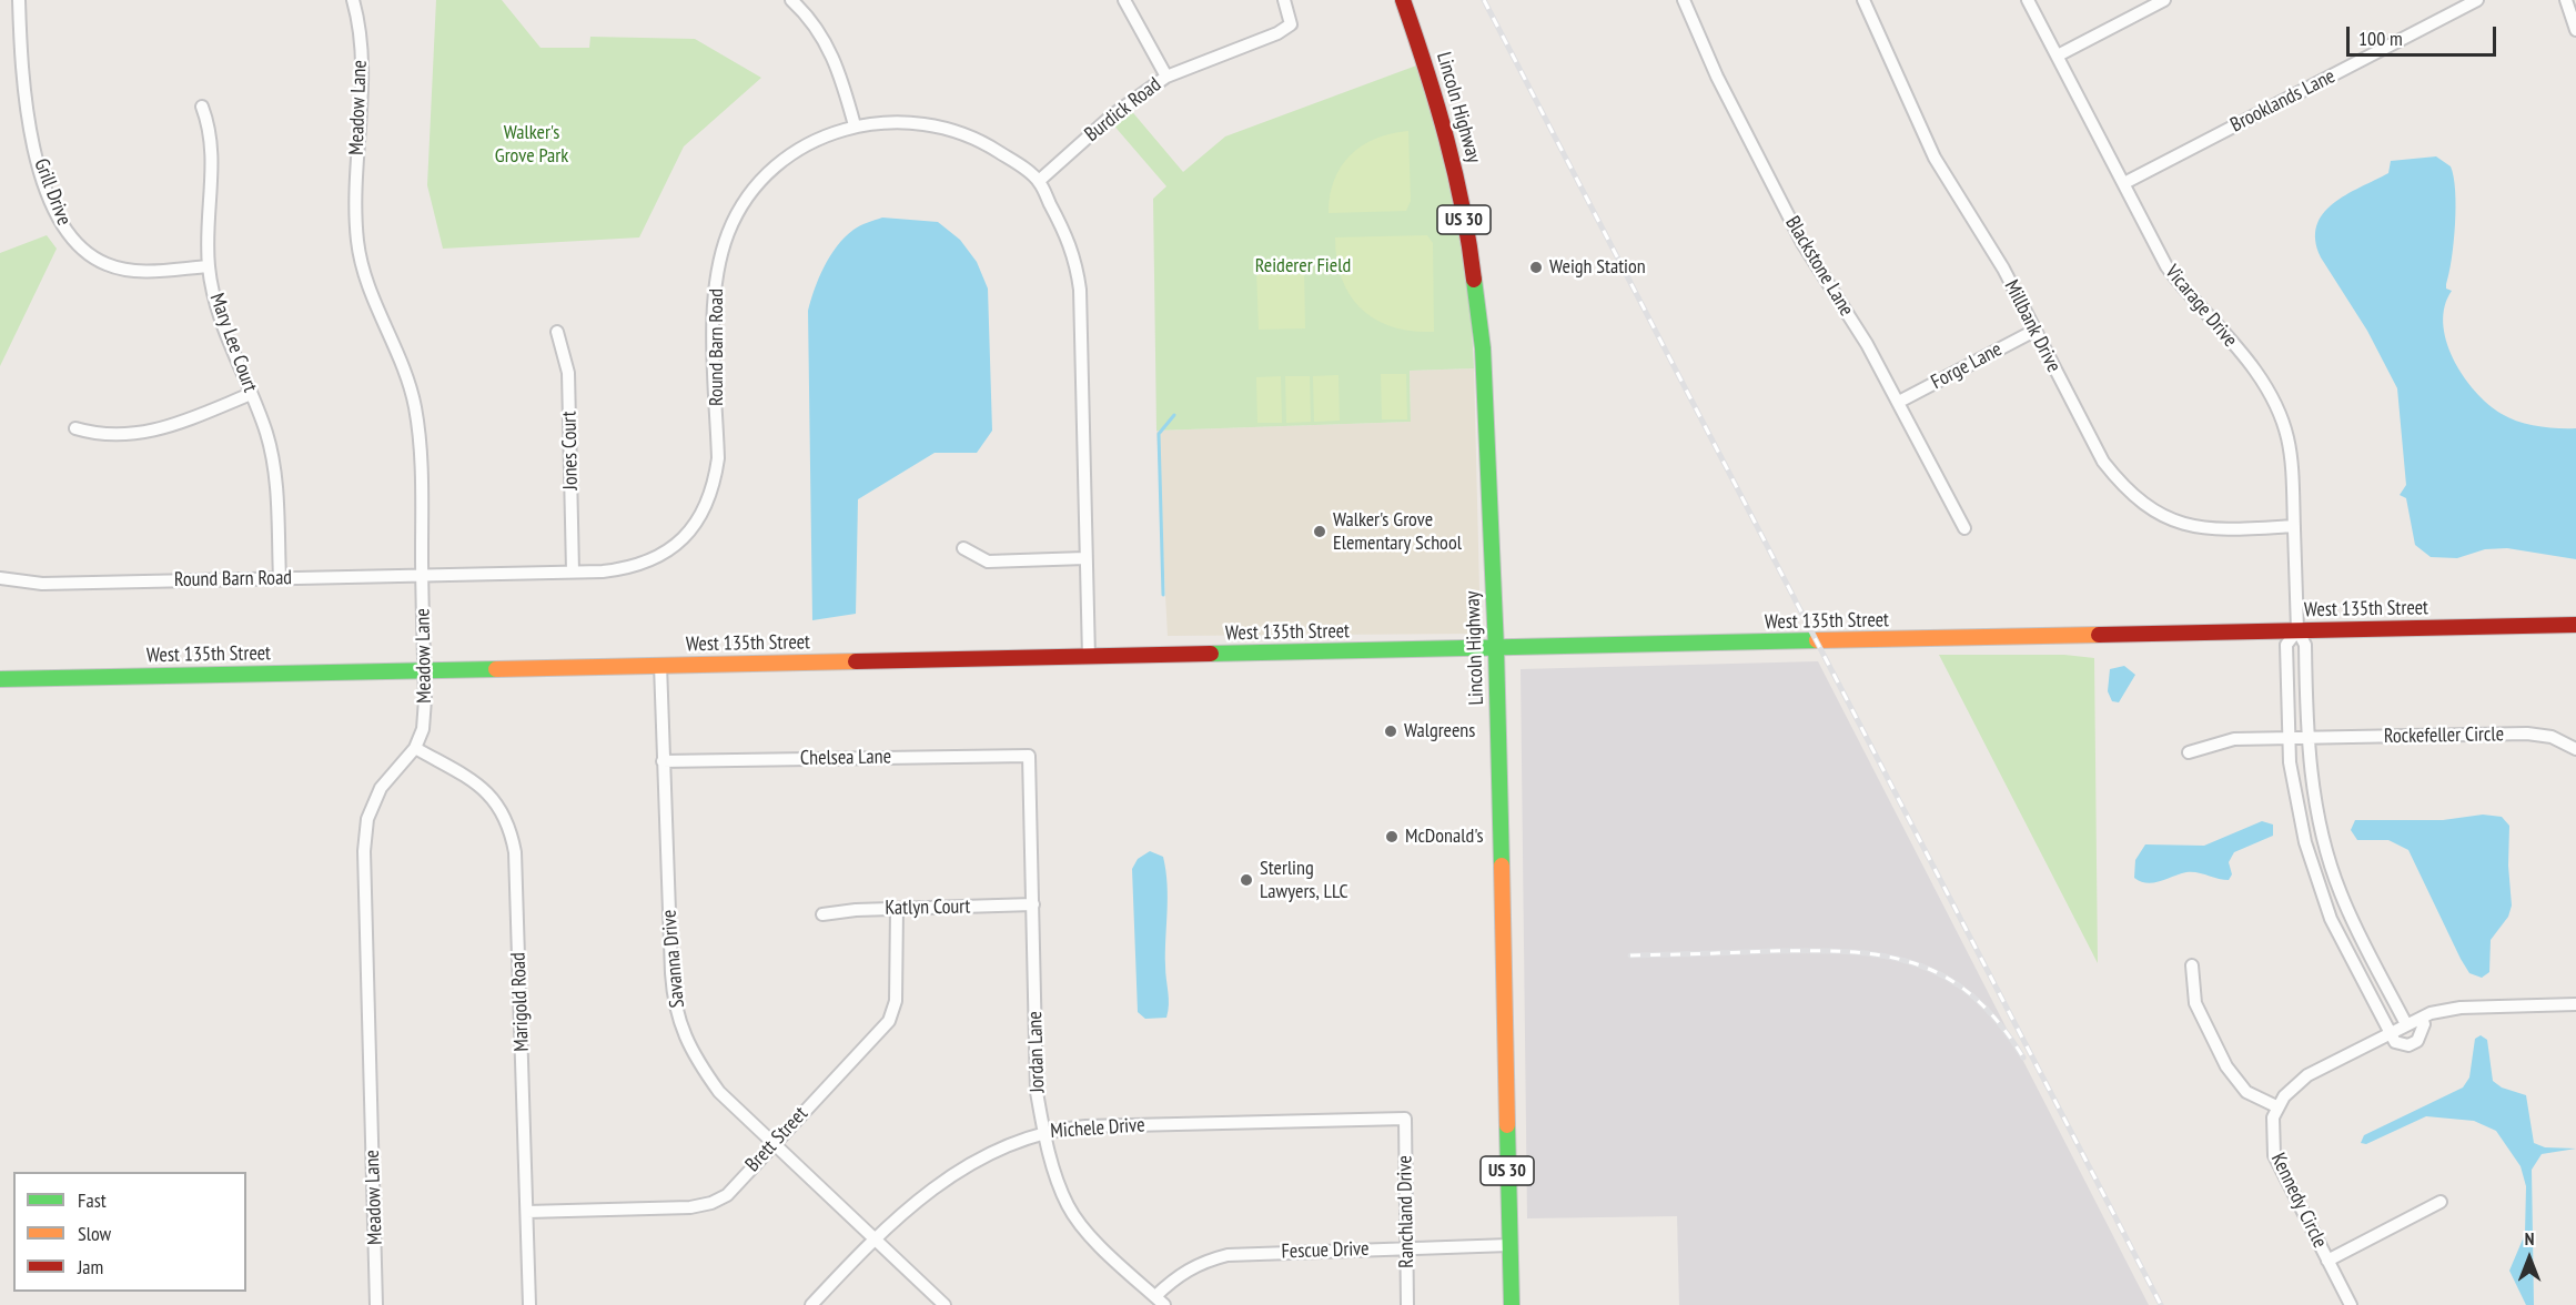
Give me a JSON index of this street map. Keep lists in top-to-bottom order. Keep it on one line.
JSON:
{"streets":{"street":["Brooklands Lane","Meadow Lane","Lincoln Highway","Burdick Road","Grill Drive","US 30","Blackstone Lane","Vicarage Drive","Millbank Drive","Mary Lee Court","Round Barn Road","Forge Lane","Jones Court","West 135th Street","Rockefeller Circle","Chelsea Lane","Katlyn Court","Savanna Drive","Marigold Road","Jordan Lane","Michele Drive","Brett Street","Kennedy Circle","Ranchland Drive","Fescue Drive"]},"crossings":[["Brooklands Lane","Vicarage Drive"],["Meadow Lane","Round Barn Road"],["Meadow Lane","West 135th Street"],["Meadow Lane","Marigold Road"],["Lincoln Highway","West 135th Street"],["Lincoln Highway","Fescue Drive"],["Burdick Road","Round Barn Road"],["Grill Drive","Mary Lee Court"],["Blackstone Lane","Forge Lane"],["Vicarage Drive","Millbank Drive"],["Vicarage Drive","West 135th Street"],["Vicarage Drive","Rockefeller Circle"],["Millbank Drive","Forge Lane"],["Mary Lee Court","Round Barn Road"],["Round Barn Road","Jones Court"],["Round Barn Road","West 135th Street"],["West 135th Street","Savanna Drive"],["Chelsea Lane","Savanna Drive"],["Chelsea Lane","Jordan Lane"],["Katlyn Court","Jordan Lane"],["Katlyn Court","Brett Street"],["Savanna Drive","Michele Drive"],["Savanna Drive","Brett Street"],["Marigold Road","Brett Street"],["Jordan Lane","Michele Drive"],["Jordan Lane","Fescue Drive"],["Michele Drive","Ranchland Drive"],["Ranchland Drive","Fescue Drive"]],"parks":["Walker's Grove Park","Reiderer Field"],"places":["Weigh Station","Walker's Grove Elementary School","Walgreens","McDonald's","Sterling Lawyers, LLC"],"legend":["Fast","Slow","Jam"],"scale_bar":"100 m","north":"top"}
